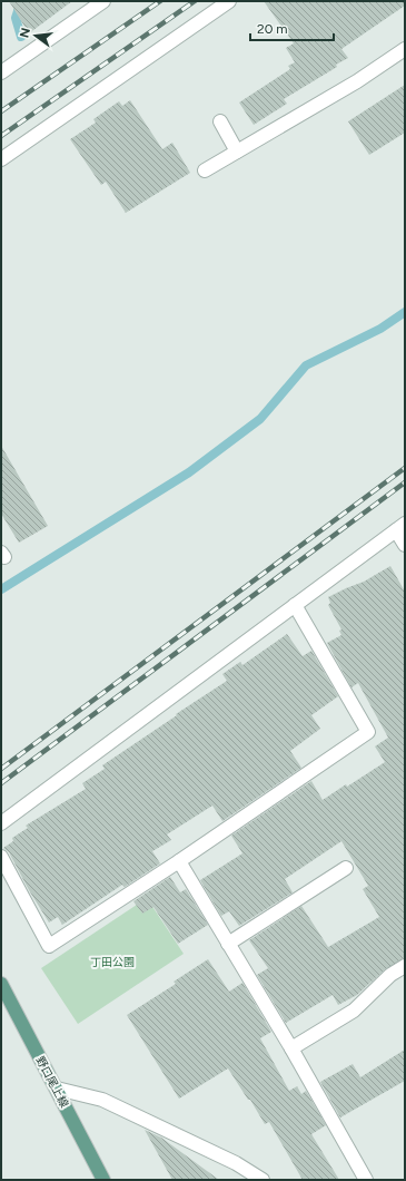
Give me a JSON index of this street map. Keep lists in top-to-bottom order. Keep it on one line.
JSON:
{"streets":{"main road":["野口尾上線"]},"parks":["丁田公園"],"scale_bar":"20 m","north":"left"}
